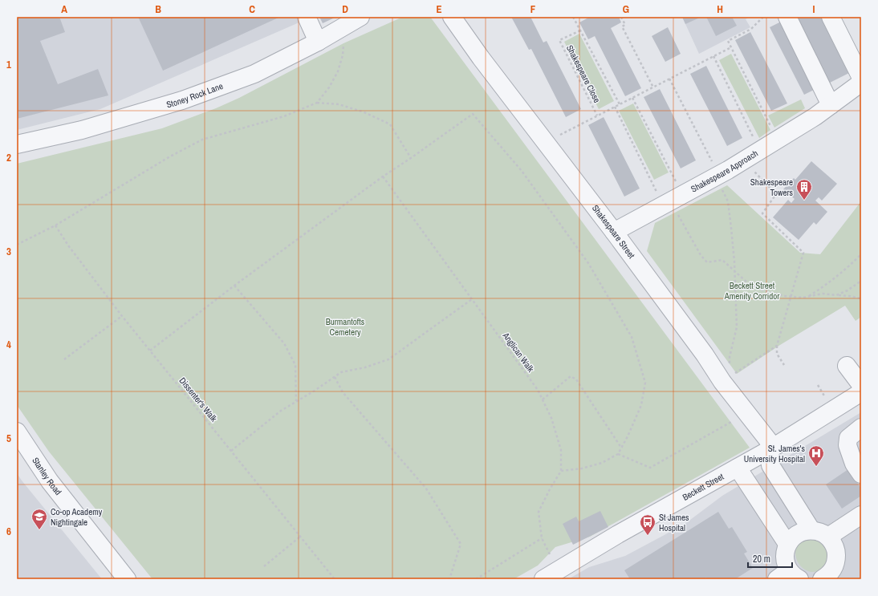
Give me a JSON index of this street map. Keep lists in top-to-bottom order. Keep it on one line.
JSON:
{"streets":{"street":["Stoney Rock Lane","Shakespeare Approach","Shakespeare Street","Stanley Road","Beckett Street"],"path":["Shakespeare Close","Anglican Walk","Dissenter's Walk"]},"crossings":[["Shakespeare Approach","Shakespeare Street"],["Shakespeare Street","Beckett Street"]],"parks":["Beckett Street Amenity Corridor","Burmantofts Cemetery"],"places":{"building":["Shakespeare Towers"],"hospital":["St. James's University Hospital"],"school or university":["Co-op Academy Nightingale"],"bus stop":["St James Hospital"]},"scale_bar":"20 m","grid":{"columns":["A","B","C","D","E","F","G","H","I"],"rows":["1","2","3","4","5","6"]}}
